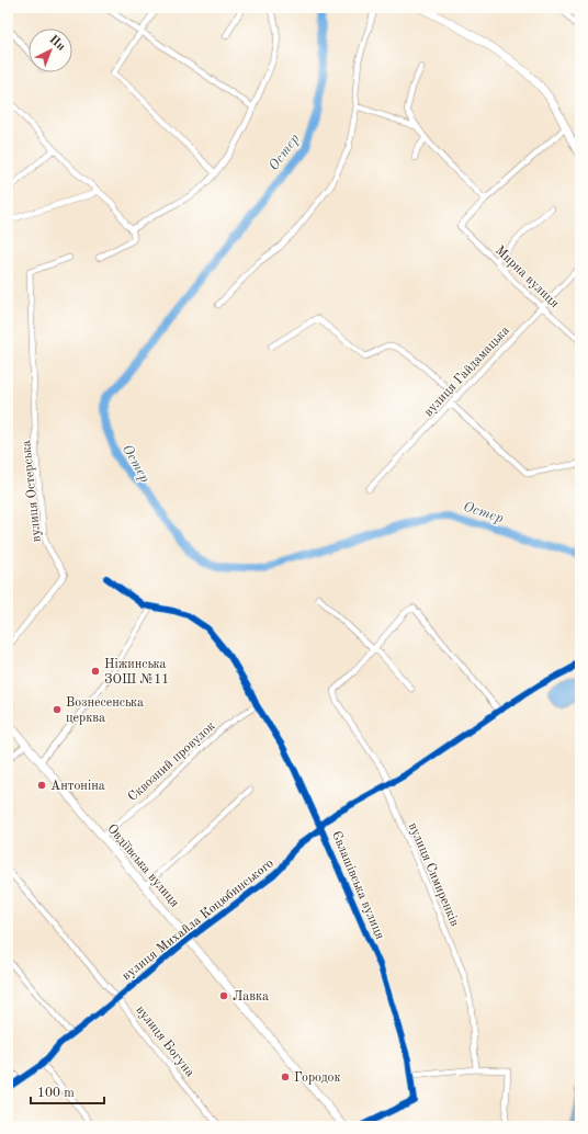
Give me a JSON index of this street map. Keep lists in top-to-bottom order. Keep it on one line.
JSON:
{"streets":{"main road":["Овдіївська вулиця"],"street":["Мирна вулиця","вулиця Гайдамацька","вулиця Остерська","Сквозний провулок","вулиця Симиренків","Євлашівська вулиця","вулиця Михайла Коцюбинського","вулиця Богуна"]},"crossings":[["Мирна вулиця","вулиця Гайдамацька"],["Сквозний провулок","Овдіївська вулиця"],["Сквозний провулок","Євлашівська вулиця"],["Овдіївська вулиця","вулиця Михайла Коцюбинського"],["вулиця Симиренків","вулиця Михайла Коцюбинського"],["Євлашівська вулиця","вулиця Михайла Коцюбинського"],["вулиця Михайла Коцюбинського","вулиця Богуна"]],"water":["Остер"],"places":["Ніжинська ЗОШ №11","Вознесенська церква","Антоніна","Лавка","Городок"],"scale_bar":"100 m","north":"top right"}
